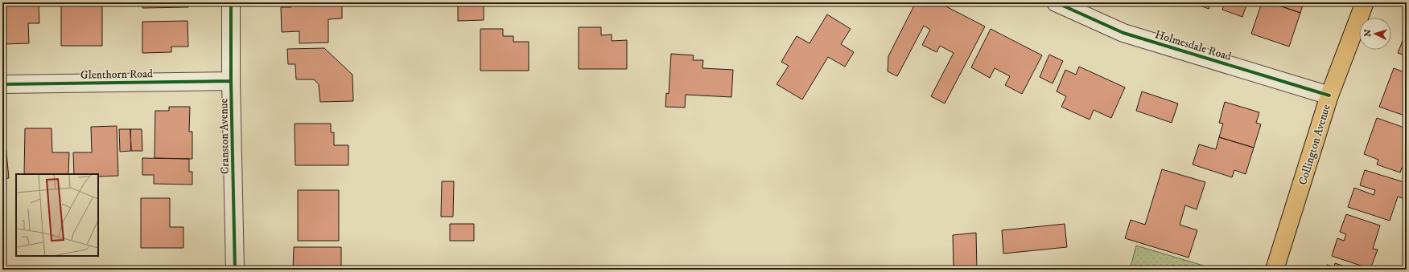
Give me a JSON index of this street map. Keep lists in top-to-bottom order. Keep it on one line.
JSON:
{"streets":{"main road":["Collington Avenue"],"street":["Holmesdale Road","Glenthorn Road","Cranston Avenue"]},"crossings":[["Holmesdale Road","Collington Avenue"],["Glenthorn Road","Cranston Avenue"]],"north":"left"}
